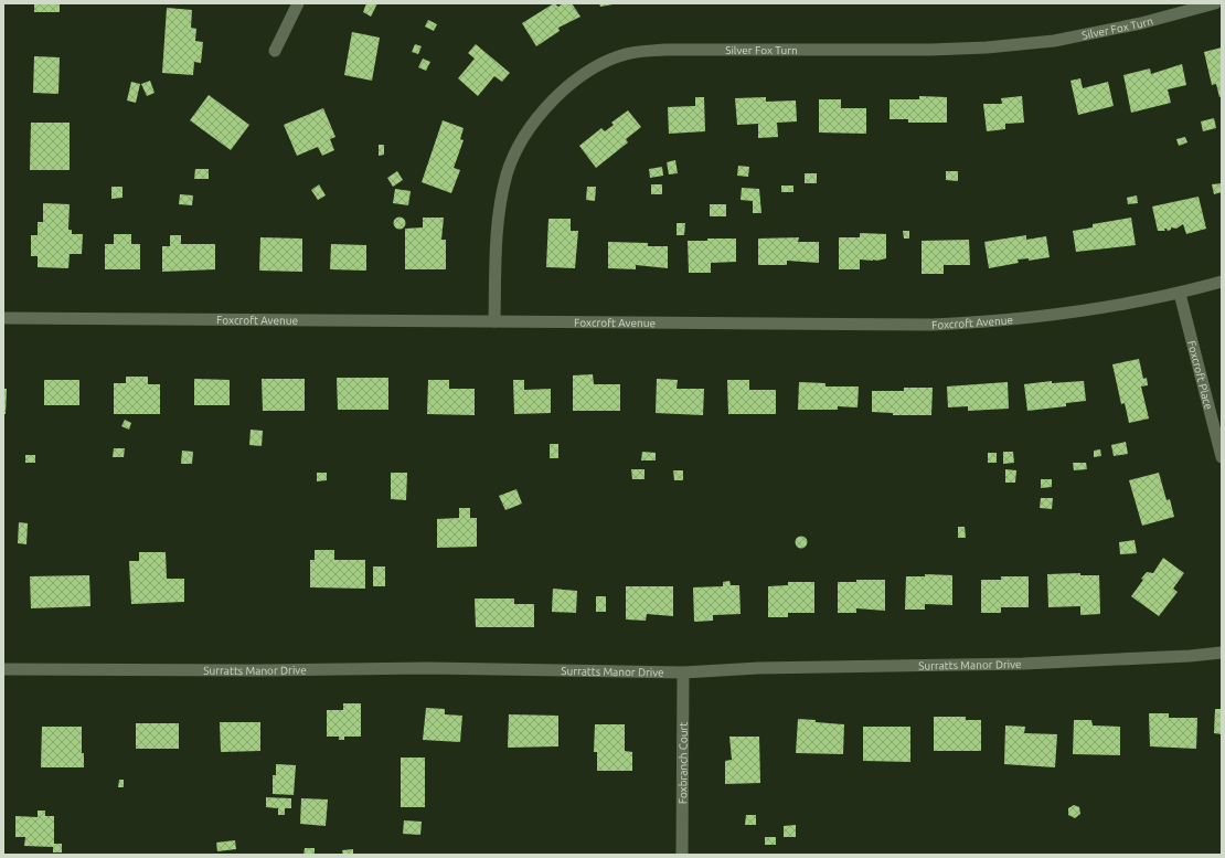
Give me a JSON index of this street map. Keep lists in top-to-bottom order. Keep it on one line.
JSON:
{"streets":{"street":["Silver Fox Turn","Foxcroft Avenue","Foxcroft Place","Surratts Manor Drive","Foxbranch Court"]},"crossings":[["Silver Fox Turn","Foxcroft Avenue"],["Foxcroft Avenue","Foxcroft Place"],["Surratts Manor Drive","Foxbranch Court"]]}
